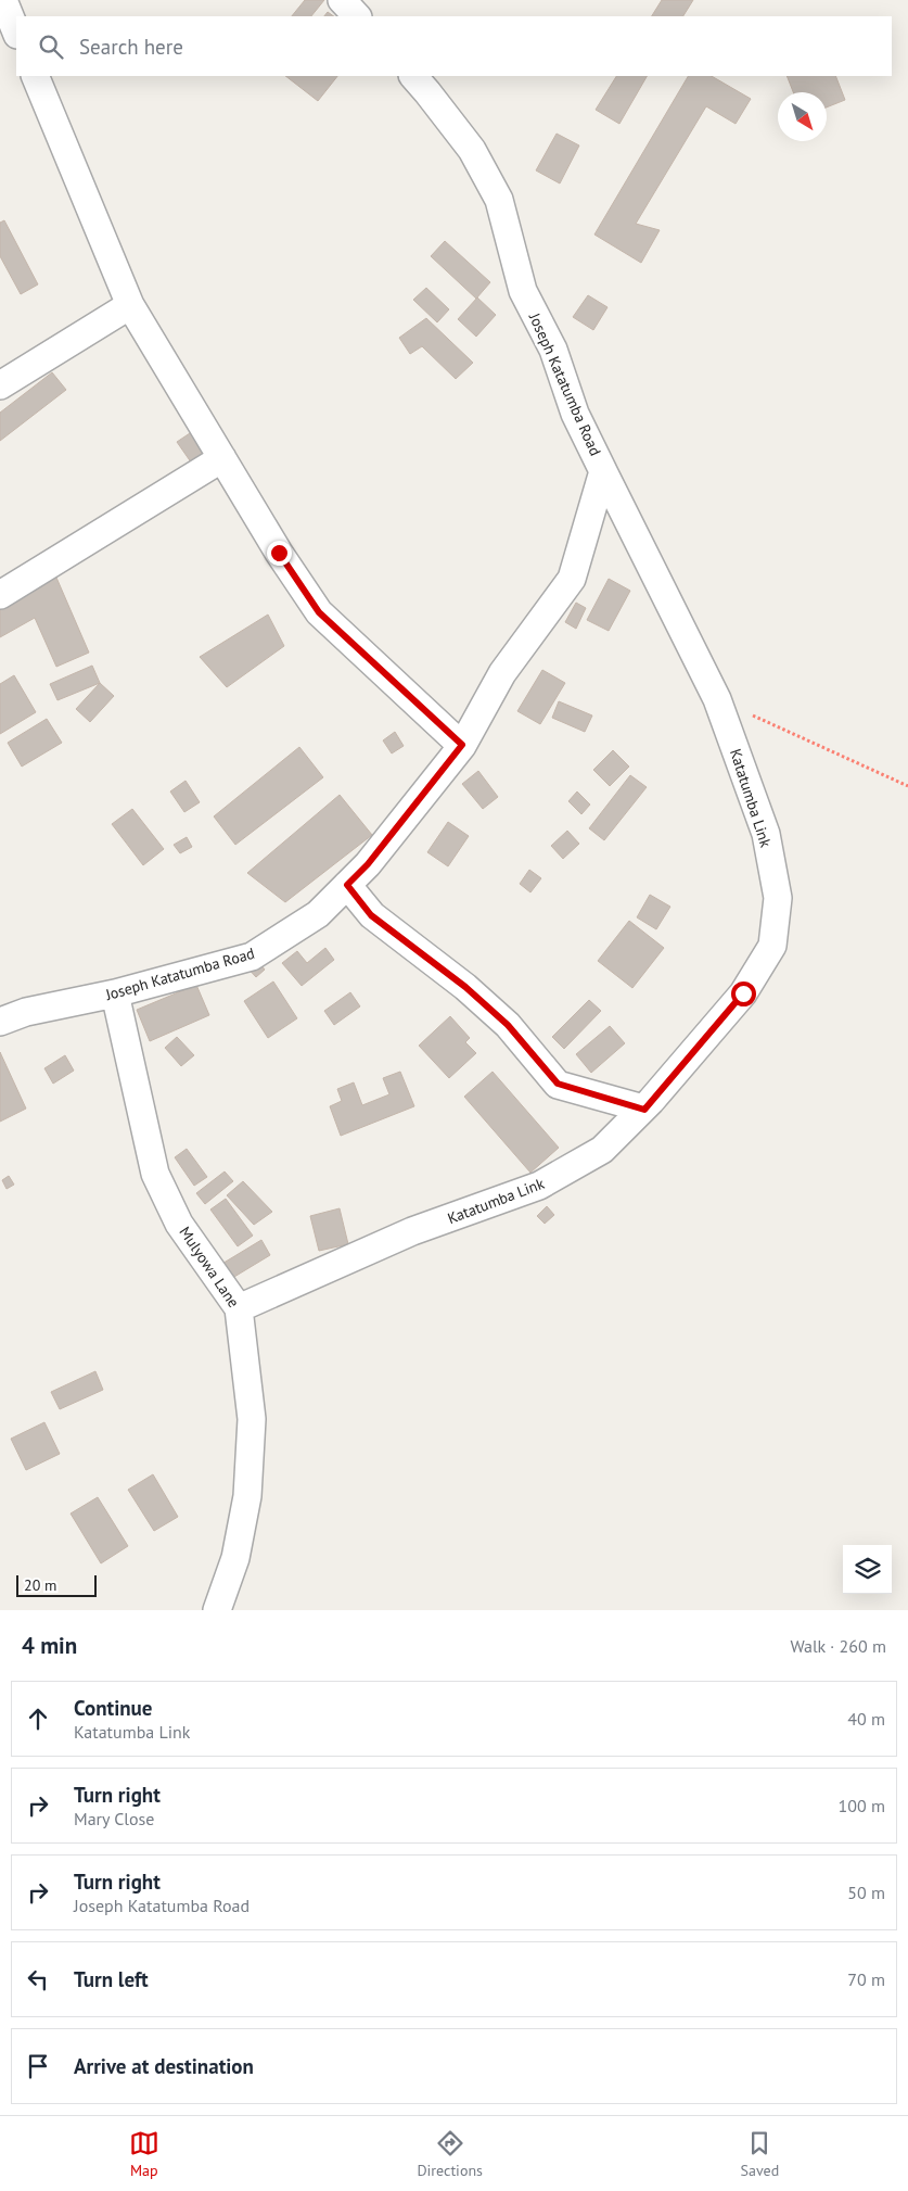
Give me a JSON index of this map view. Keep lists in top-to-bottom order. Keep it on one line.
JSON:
{"streets":{"street":["Joseph Katatumba Road","Katatumba Link","Mulyowa Lane"]},"crossings":[["Joseph Katatumba Road","Katatumba Link"],["Joseph Katatumba Road","Mulyowa Lane"],["Katatumba Link","Mulyowa Lane"]],"scale_bar":"20 m","north":"bottom right","page":{"search":"Search here","scale":"20 m","heading":["4 min","Walk · 260 m"],"list":[["Continue","Katatumba Link","40 m"],["Turn right","Mary Close","100 m"],["Turn right","Joseph Katatumba Road","50 m"],["Turn left","70 m"],"Arrive at destination"],"nav":["Map","Directions","Saved"]}}
